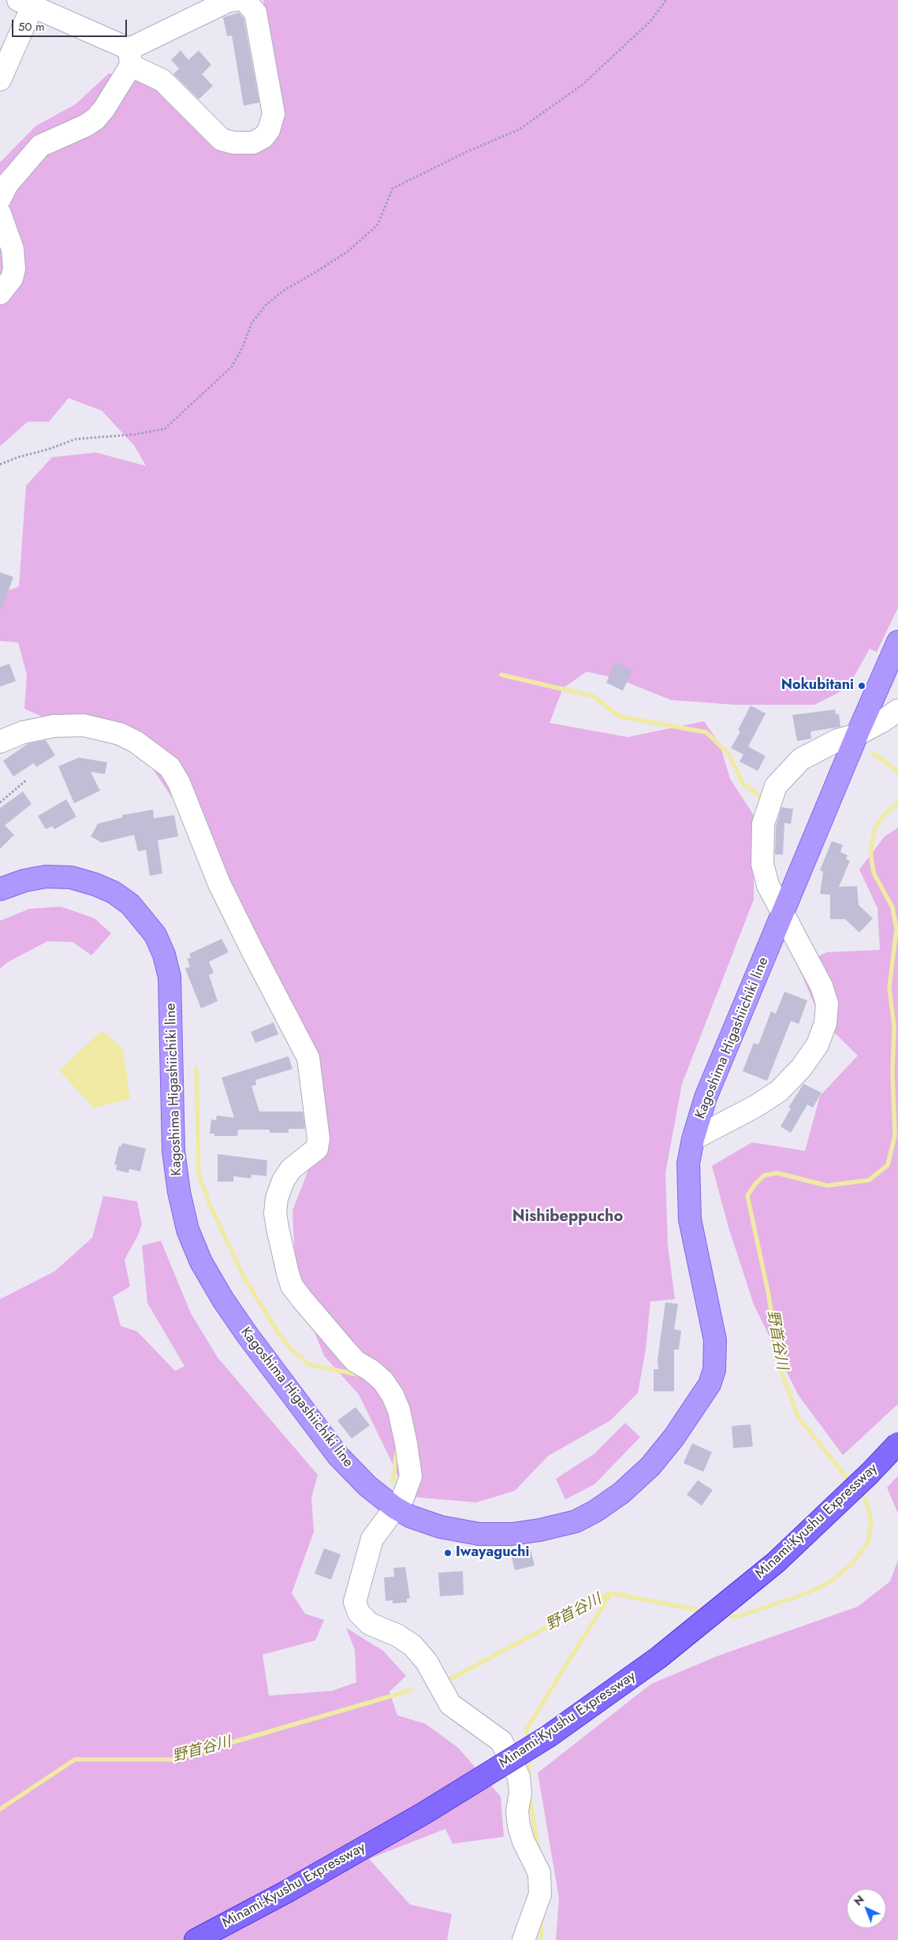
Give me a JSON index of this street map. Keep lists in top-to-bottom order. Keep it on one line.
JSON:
{"streets":{"highway":["Minami-Kyushu Expressway"],"main road":["Kagoshima Higashiichiki line"]},"districts":["Nishibeppucho"],"water":["野首谷川"],"places":["Nokubitani","Iwayaguchi"],"scale_bar":"50 m","north":"top left"}
